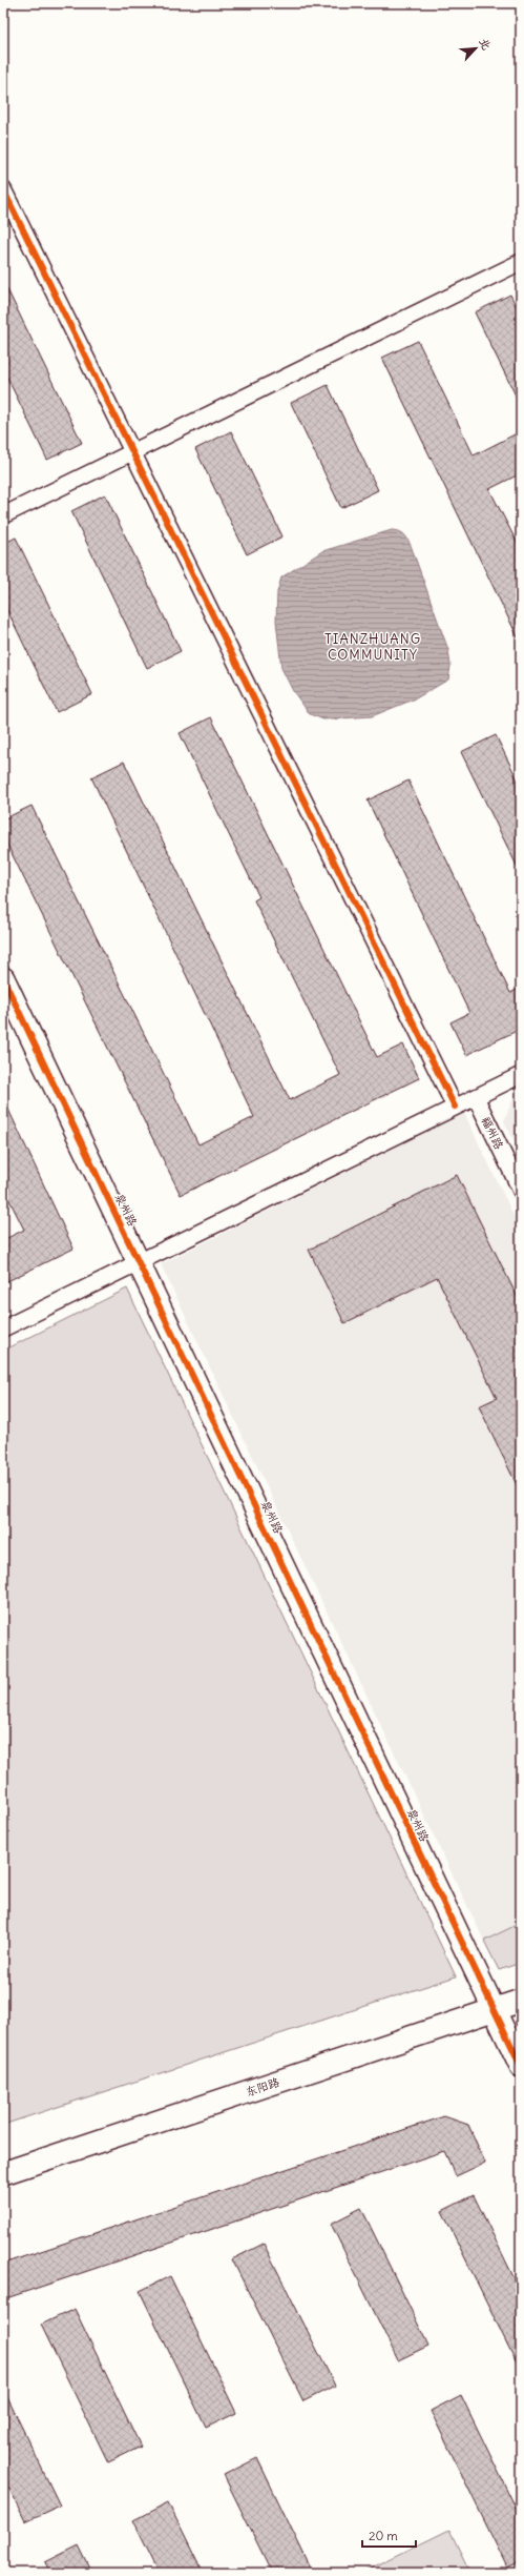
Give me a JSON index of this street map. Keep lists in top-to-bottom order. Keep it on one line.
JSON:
{"streets":{"street":["福州路","泉州路","东阳路"]},"crossings":[["泉州路","东阳路"]],"districts":["TIANZHUANG COMMUNITY"],"scale_bar":"20 m","north":"top right"}
